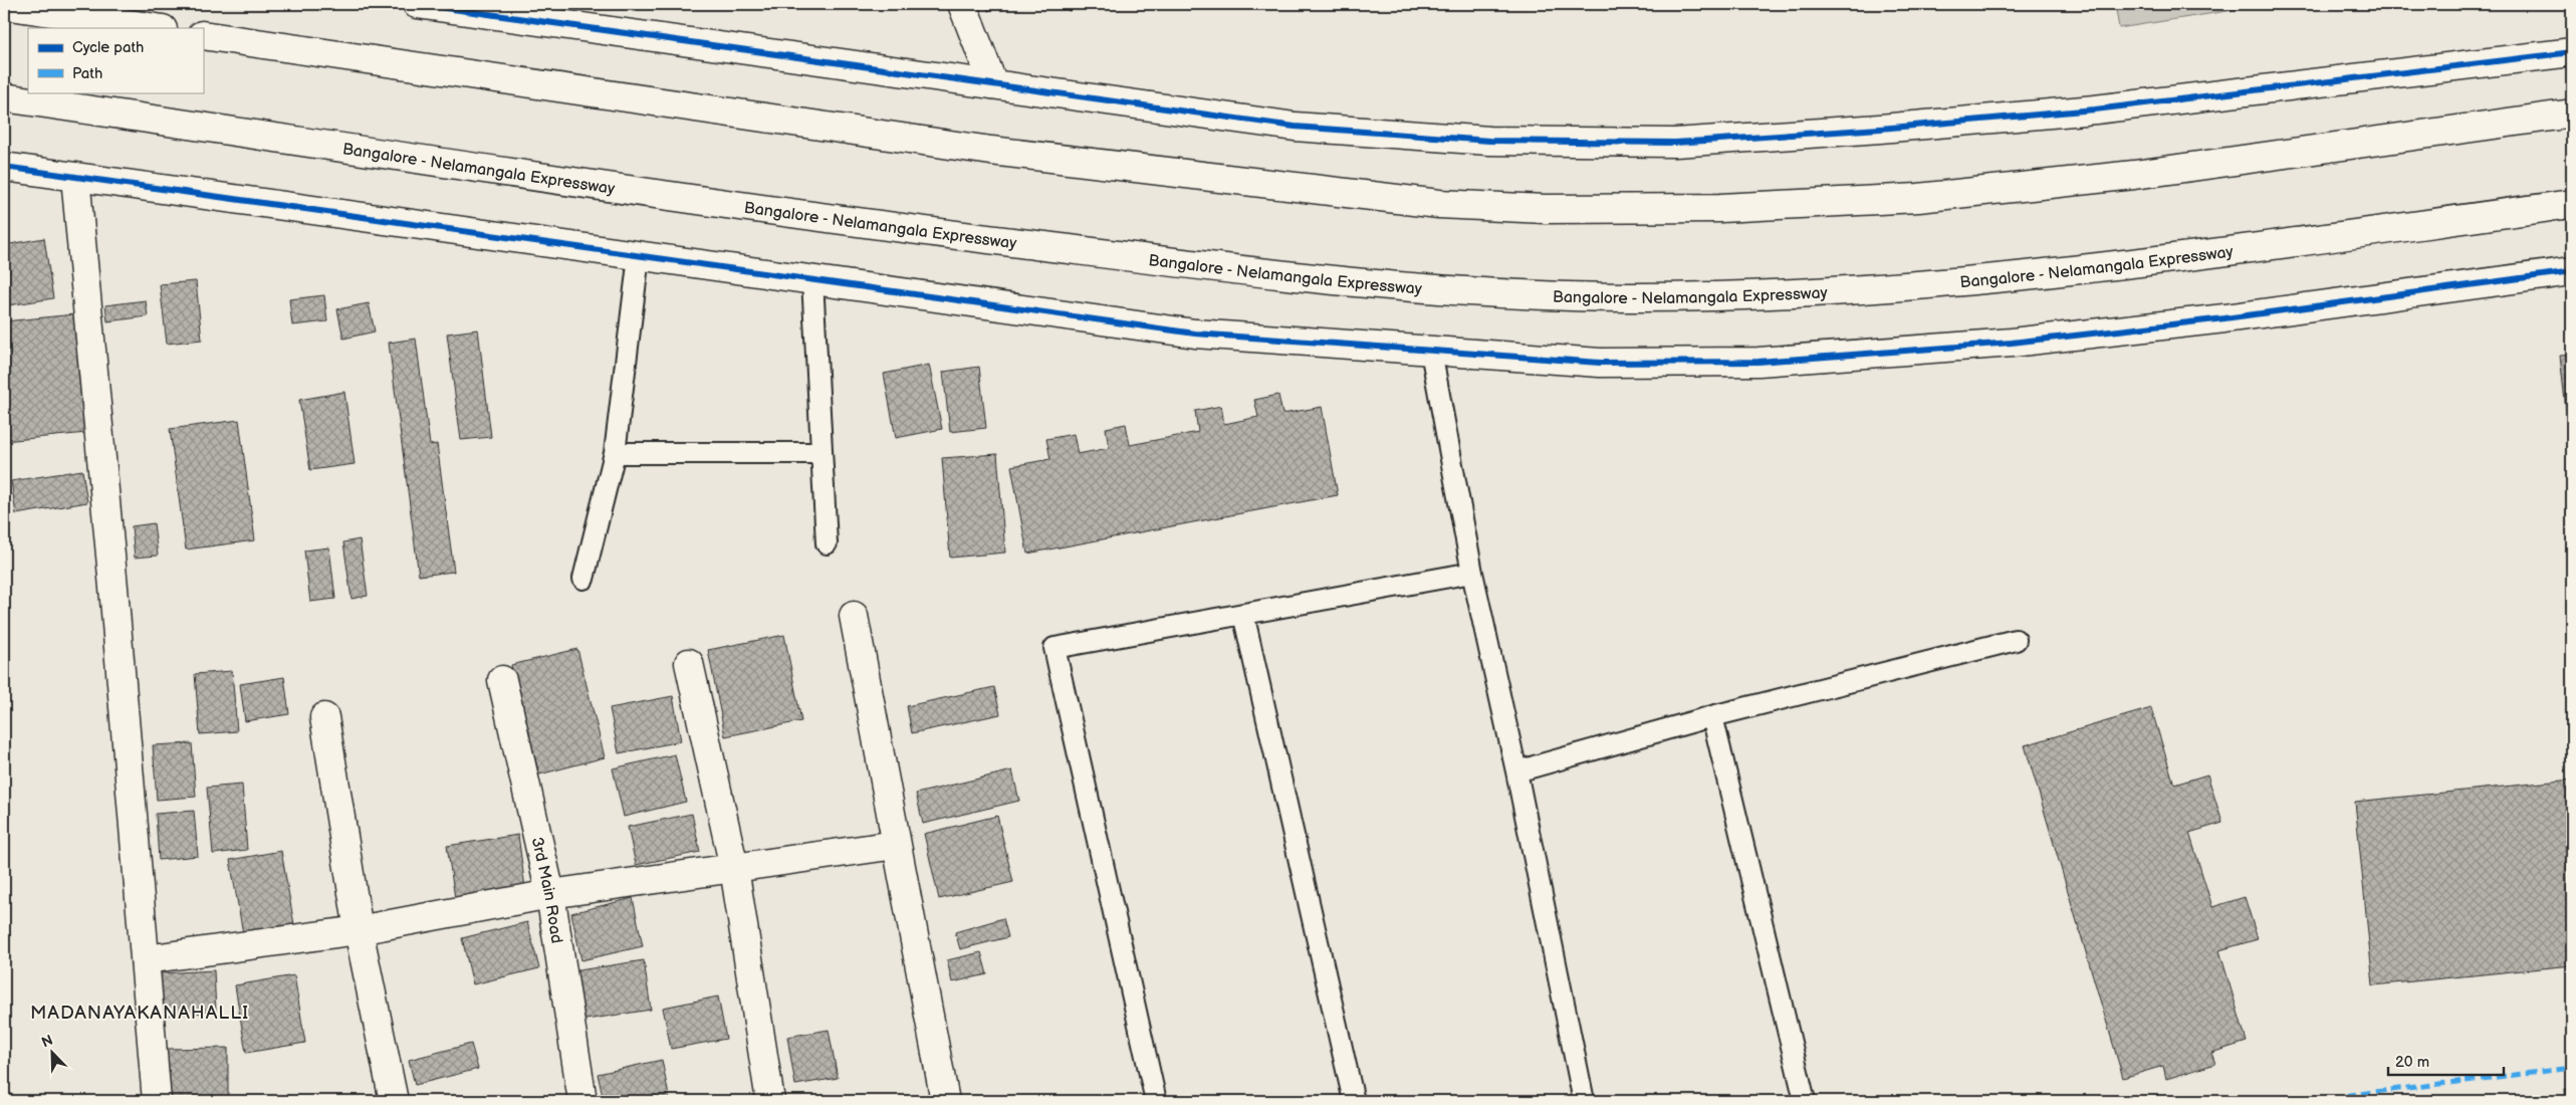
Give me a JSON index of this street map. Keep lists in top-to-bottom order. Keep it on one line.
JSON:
{"streets":{"main road":["Bangalore - Nelamangala Expressway","3rd Main Road"]},"districts":["MADANAYAKANAHALLI"],"legend":["Cycle path","Path"],"scale_bar":"20 m","north":"top left"}
